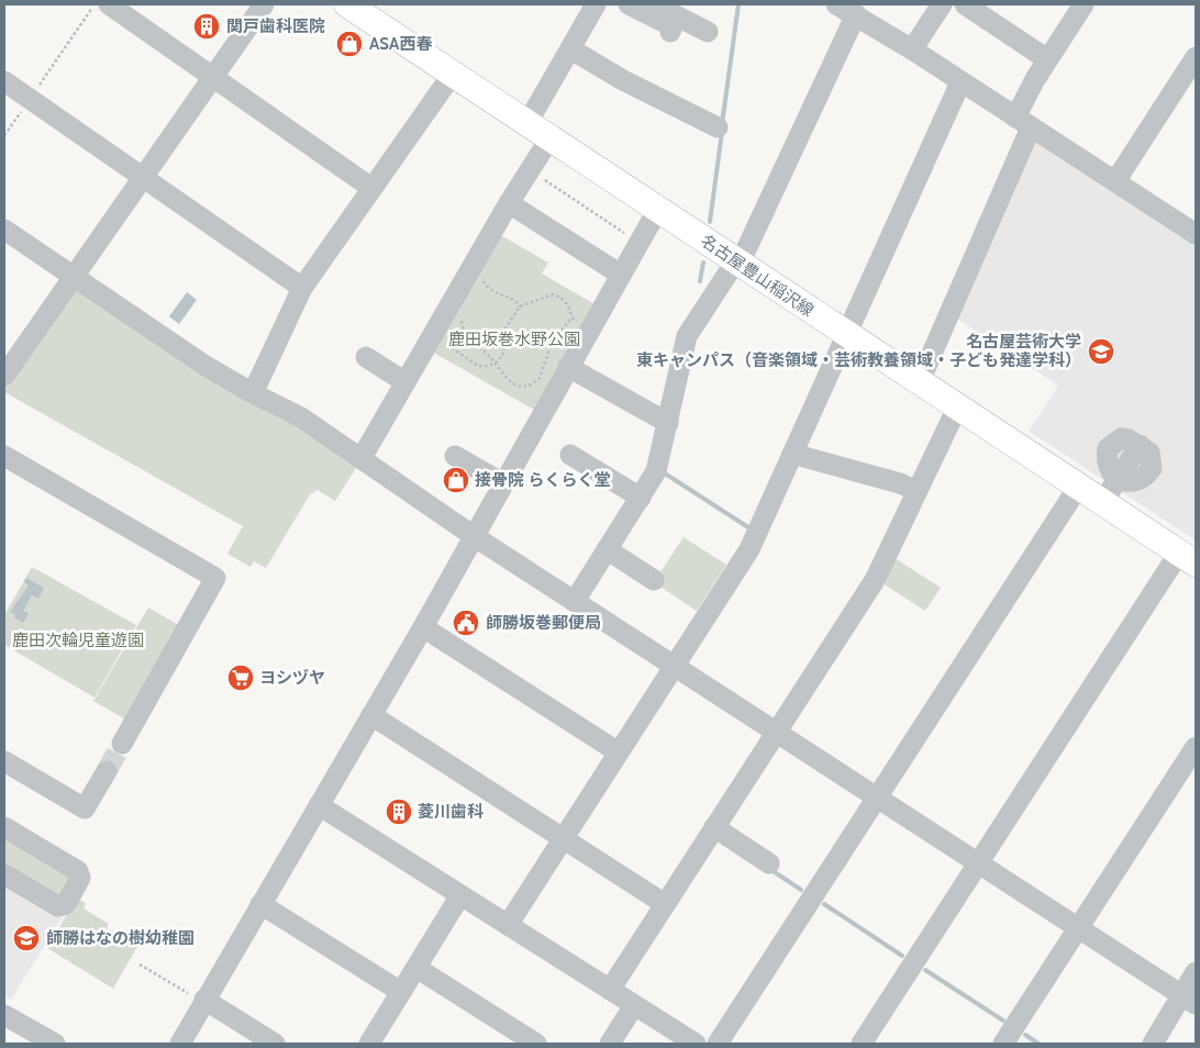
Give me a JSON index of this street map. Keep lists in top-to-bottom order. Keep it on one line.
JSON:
{"streets":{"main road":["名古屋豊山稲沢線"]},"parks":["鹿田坂巻水野公園","鹿田次輪児童遊園"],"places":{"building":["関戸歯科医院","菱川歯科"],"shop":["ASA西春","接骨院 らくらく堂"],"school or university":["名古屋芸術大学 東キャンパス（音楽領域・芸術教養領域・子ども発達学科）","師勝はなの樹幼稚園"],"public building":["師勝坂巻郵便局"],"supermarket":["ヨシヅヤ"]}}
